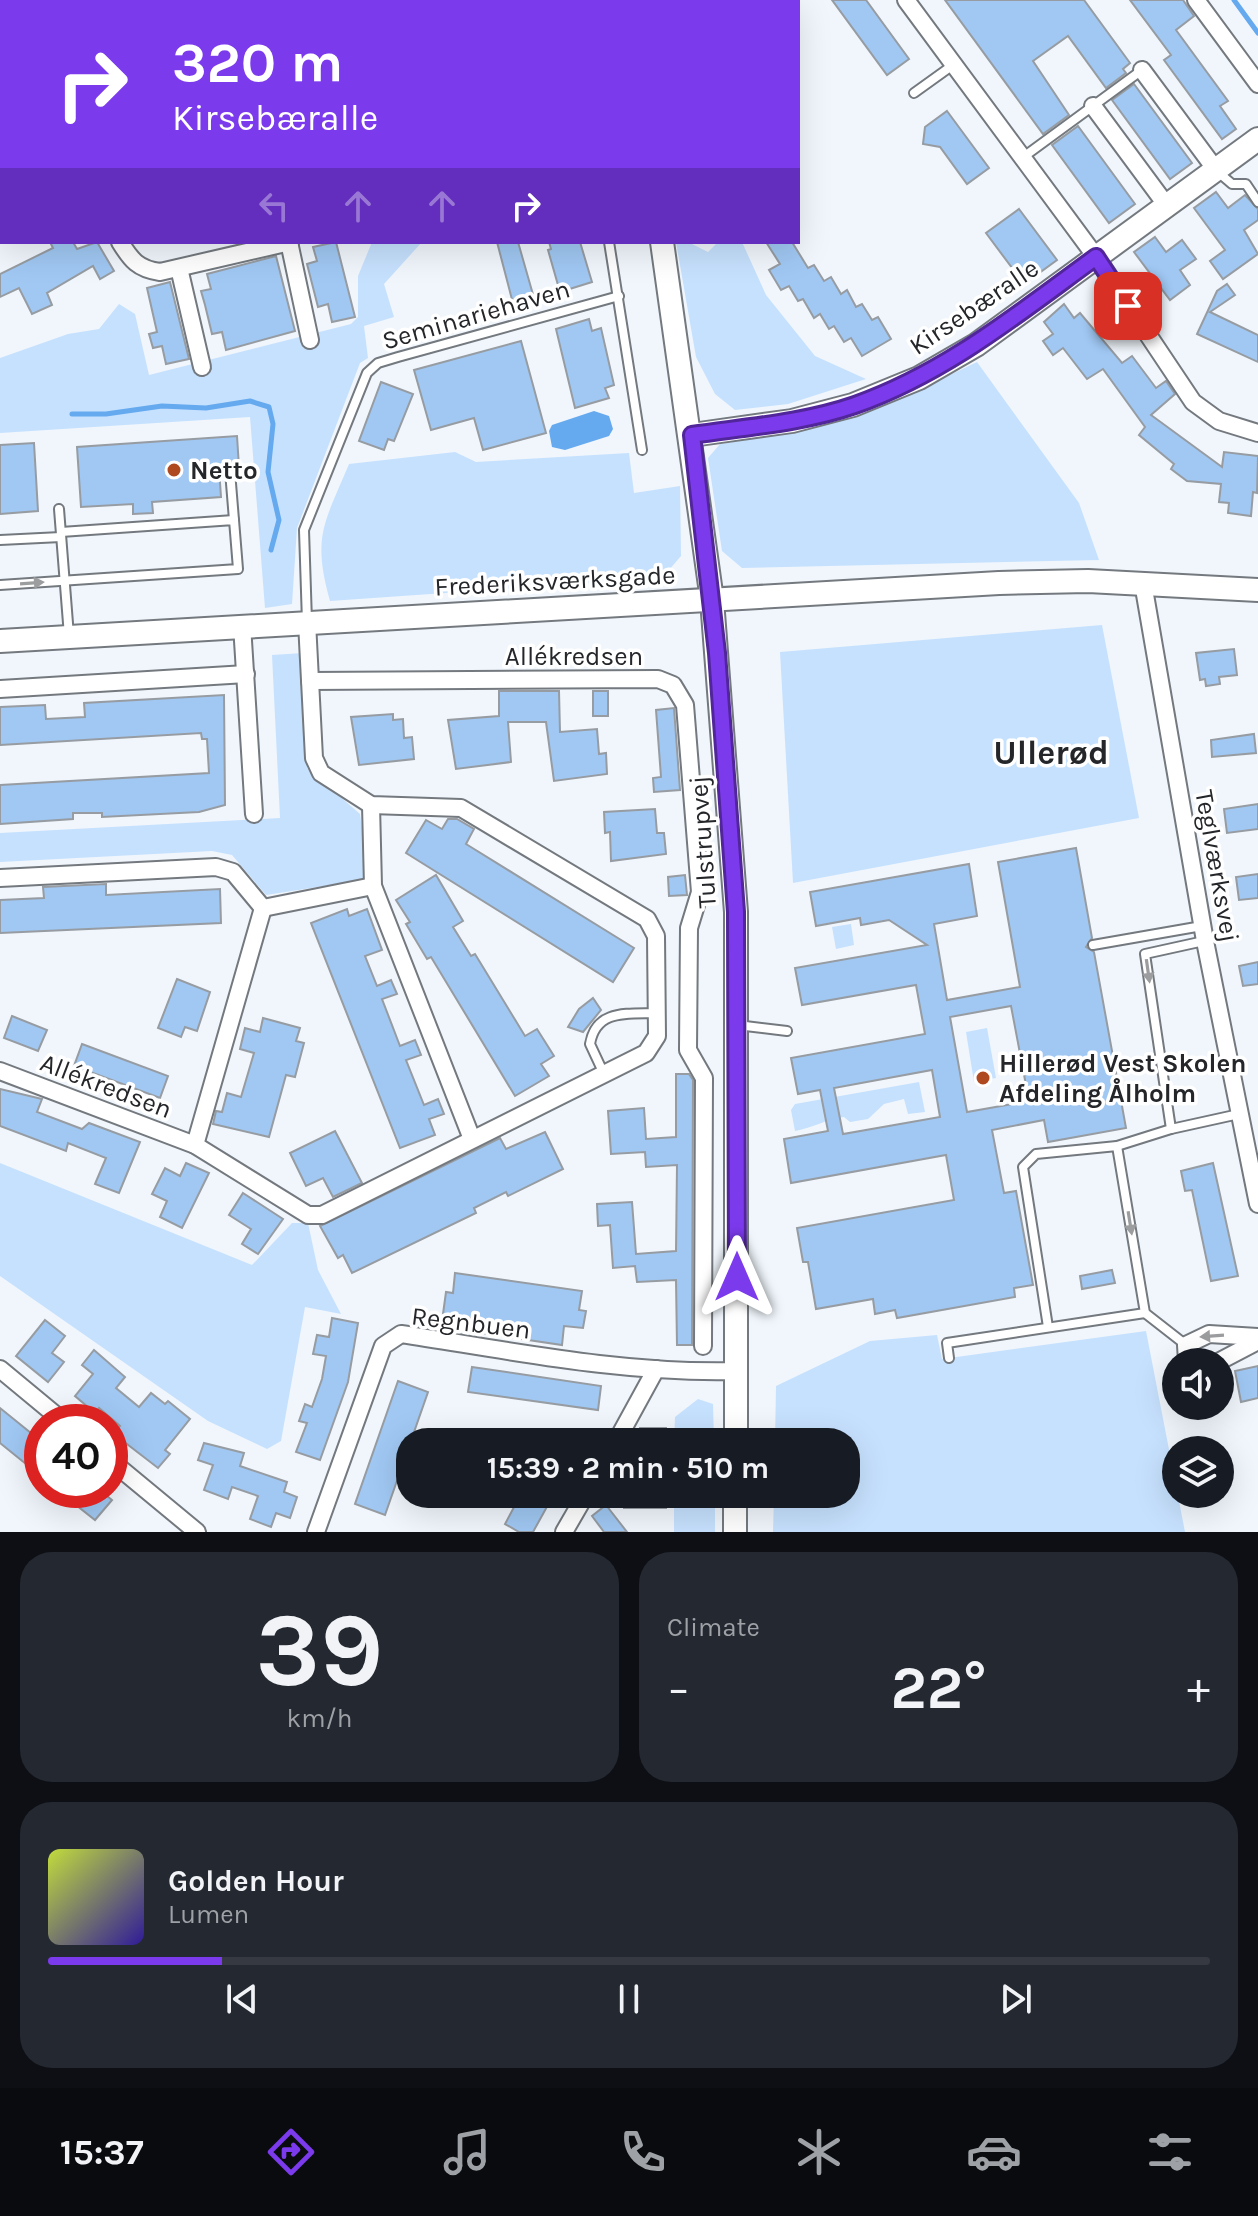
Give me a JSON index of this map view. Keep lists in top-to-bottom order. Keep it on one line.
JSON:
{"streets":{"street":["Kirsebæralle","Frederiksværksgade","Allékredsen","Tulstrupvej","Teglværksvej","Regnbuen"],"lane":["Seminariehaven"]},"crossings":[["Kirsebæralle","Tulstrupvej"],["Seminariehaven","Frederiksværksgade"],["Frederiksværksgade","Tulstrupvej"],["Frederiksværksgade","Teglværksvej"],["Tulstrupvej","Regnbuen"]],"districts":["Ullerød"],"places":["Netto","Hillerød Vest Skolen Afdeling Ålholm"],"page":{"turn":["320 m","Kirsebæralle"],"limit":"40","trip":"15:39 · 2 min · 510 m","tile":[["39","km/h"],"Climate"],"heat":["−","22°","+"],"song":["Golden Hour","Lumen"],"tabs":"15:37"}}
